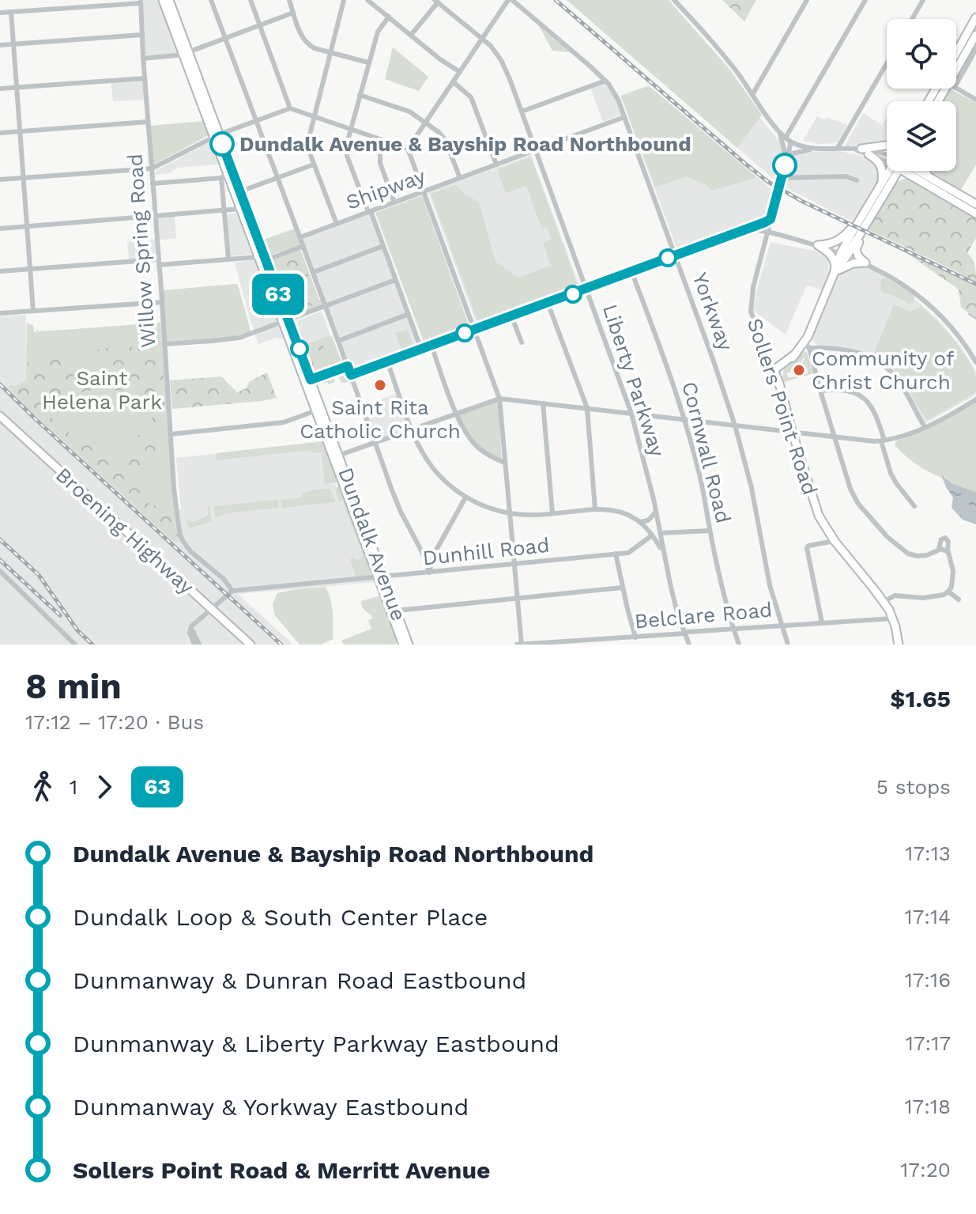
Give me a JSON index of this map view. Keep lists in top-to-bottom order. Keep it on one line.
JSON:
{"streets":{"main road":["Sollers Point Road","Broening Highway","Dundalk Avenue"],"street":["Shipway","Willow Spring Road","Yorkway","Liberty Parkway","Cornwall Road","Dunhill Road","Belclare Road"]},"crossings":[["Shipway","Yorkway"],["Shipway","Liberty Parkway"],["Willow Spring Road","Dunhill Road"],["Yorkway","Belclare Road"],["Liberty Parkway","Belclare Road"],["Sollers Point Road","Belclare Road"],["Cornwall Road","Belclare Road"],["Dundalk Avenue","Dunhill Road"]],"parks":["Saint Helena Park"],"places":["Dundalk Avenue & Bayship Road Northbound","Community of Christ Church","Saint Rita Catholic Church"],"lines":["bus line 63"],"page":{"on_map":"63","heading":["8 min","17:12 – 17:20 · Bus","$1.65"],"legs":["1","63","5 stops"],"list":[{"name":"Dundalk Avenue & Bayship Road Northbound","value":"17:13"},{"name":"Dundalk Loop & South Center Place","value":"17:14"},{"name":"Dunmanway & Dunran Road Eastbound","value":"17:16"},{"name":"Dunmanway & Liberty Parkway Eastbound","value":"17:17"},{"name":"Dunmanway & Yorkway Eastbound","value":"17:18"},{"name":"Sollers Point Road & Merritt Avenue","value":"17:20"}]}}
